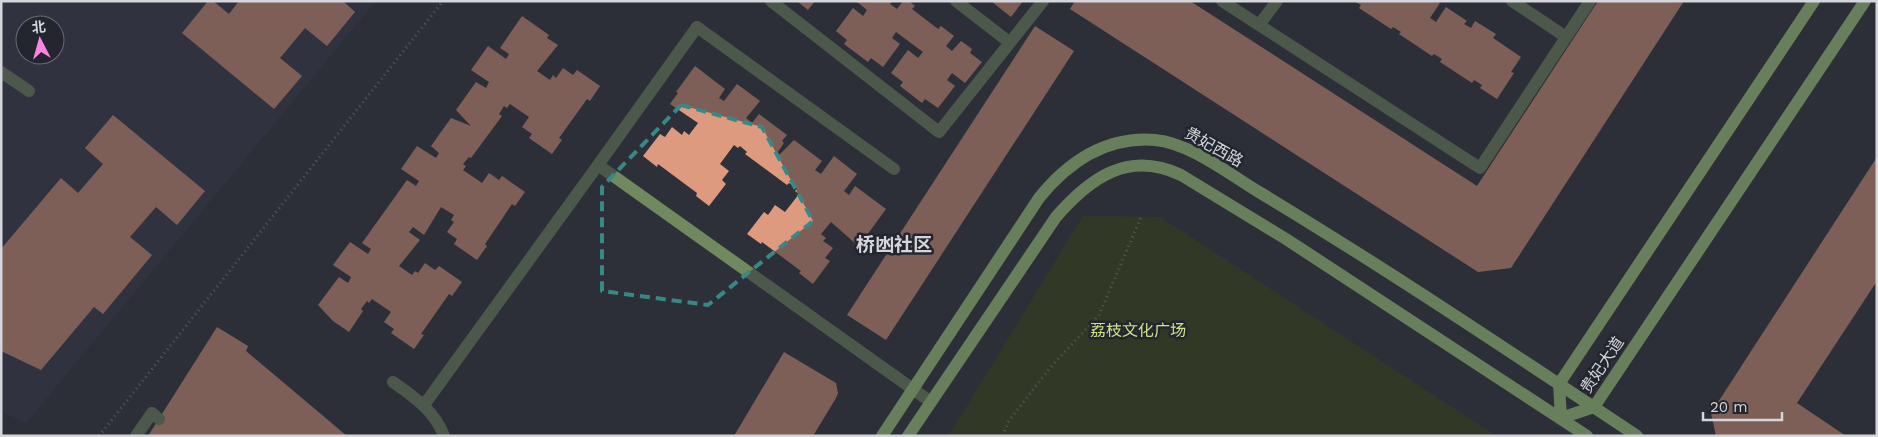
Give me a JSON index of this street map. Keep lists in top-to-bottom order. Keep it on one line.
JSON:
{"streets":{"main road":["贵妃西路","贵妃大道"]},"crossings":[["贵妃西路","贵妃大道"]],"districts":["桥凼社区"],"parks":["荔枝文化广场"],"scale_bar":"20 m","north":"top"}
